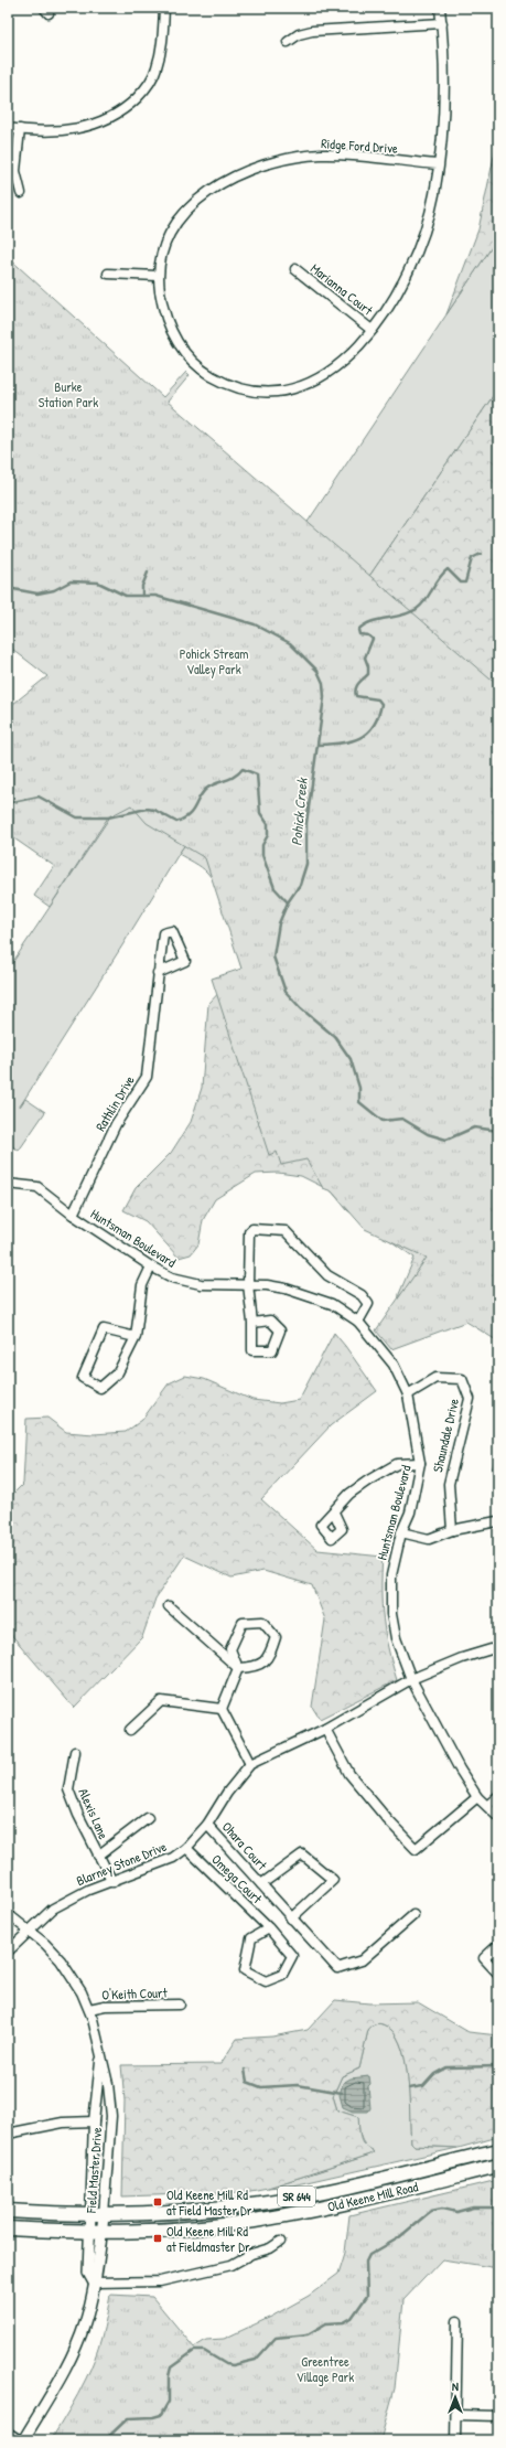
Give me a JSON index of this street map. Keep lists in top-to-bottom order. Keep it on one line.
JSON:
{"streets":{"main road":["SR 644","Old Keene Mill Road"],"street":["Ridge Ford Drive","Marianna Court","Rathlin Drive","Huntsman Boulevard","Shaundale Drive","Alexis Lane","Ohara Court","Blarney Stone Drive","Omega Court","O'Keith Court","Field Master Drive"]},"crossings":[["Ridge Ford Drive","Marianna Court"],["Rathlin Drive","Huntsman Boulevard"],["Huntsman Boulevard","Shaundale Drive"],["Huntsman Boulevard","Blarney Stone Drive"],["Alexis Lane","Blarney Stone Drive"],["Ohara Court","Blarney Stone Drive"],["Blarney Stone Drive","Omega Court"],["Blarney Stone Drive","Field Master Drive"],["O'Keith Court","Field Master Drive"],["Field Master Drive","Old Keene Mill Road"]],"water":["Pohick Creek"],"parks":["Burke Station Park","Pohick Stream Valley Park","Greentree Village Park"],"places":{"transit":["Old Keene Mill Rd at Field Master Dr","Old Keene Mill Rd at Fieldmaster Dr"]},"north":"top"}
